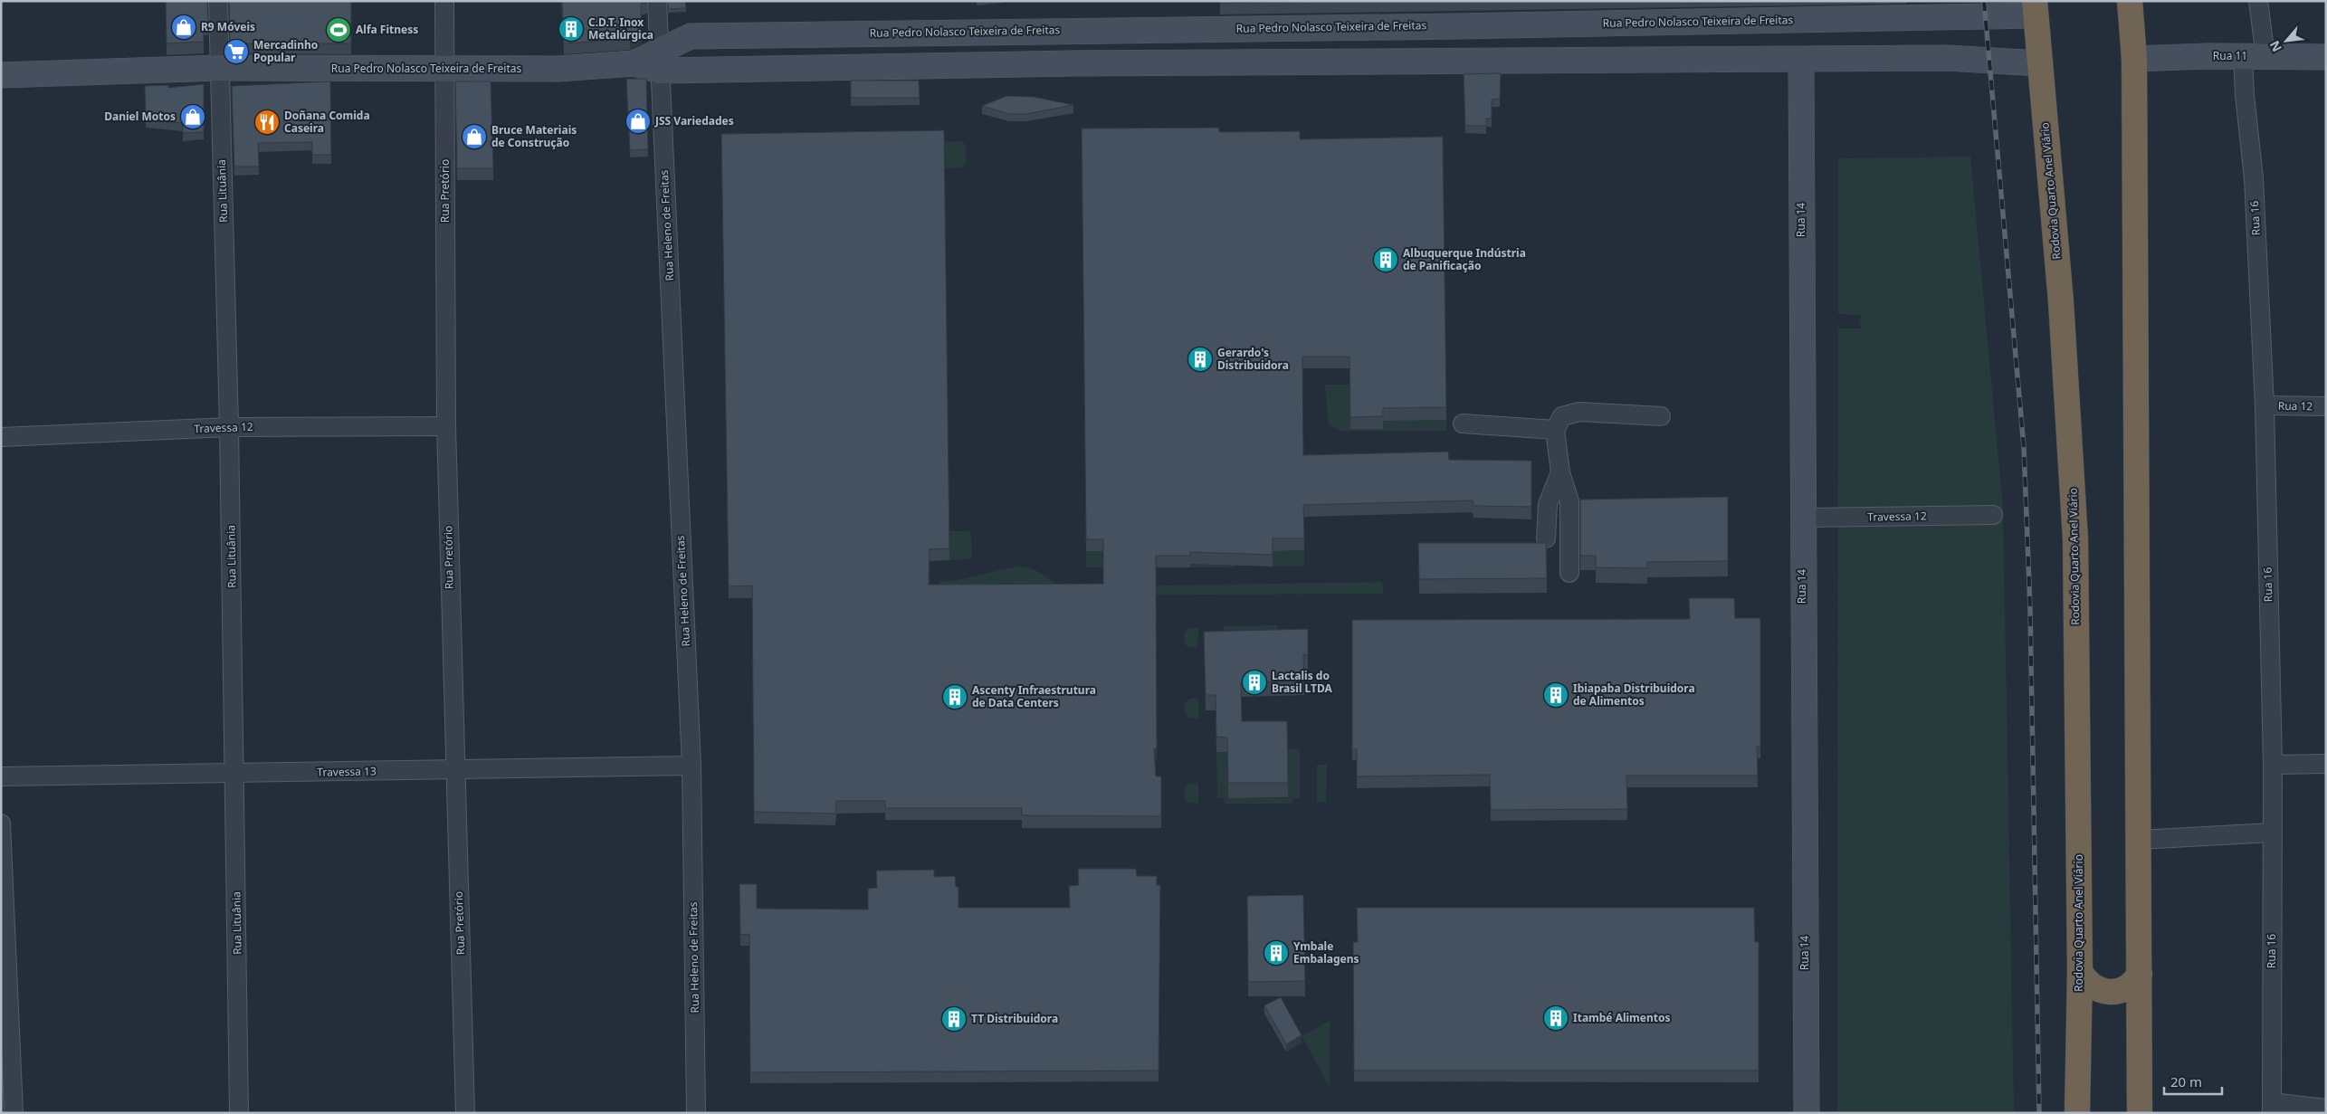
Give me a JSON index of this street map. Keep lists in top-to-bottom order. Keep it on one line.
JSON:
{"streets":{"highway":["Rodovia Quarto Anel Viário"],"main road":["Rua Pedro Nolasco Teixeira de Freitas","Rua 11","Rua 14"],"street":["Rua Lituânia","Rua Pretório","Rua 16","Rua Heleno de Freitas","Rua 12","Travessa 12","Travessa 13"]},"crossings":[["Rua Pedro Nolasco Teixeira de Freitas","Rua Lituânia"],["Rua Pedro Nolasco Teixeira de Freitas","Rua Pretório"],["Rua Pedro Nolasco Teixeira de Freitas","Rodovia Quarto Anel Viário"],["Rua Pedro Nolasco Teixeira de Freitas","Rua 14"],["Rua Pedro Nolasco Teixeira de Freitas","Rua Heleno de Freitas"],["Rua 11","Rua 16"],["Rua Lituânia","Travessa 12"],["Rua Lituânia","Travessa 13"],["Rua Pretório","Travessa 12"],["Rua Pretório","Travessa 13"],["Rua 16","Rua 12"],["Rua 14","Travessa 12"],["Rua Heleno de Freitas","Travessa 13"]],"places":{"shop":["R9 Móveis","Daniel Motos","JSS Variedades","Bruce Materiais de Construção"],"building":["C.D.T. Inox Metalúrgica","Albuquerque Indústria de Panificação","Gerardo's Distribuidora","Lactalis do Brasil LTDA","Ibiapaba Distribuidora de Alimentos","Ascenty Infraestrutura de Data Centers","Ymbale Embalagens","Itambé Alimentos","TT Distribuidora"],"sports":["Alfa Fitness"],"supermarket":["Mercadinho Popular"],"restaurant":["Doñana Comida Caseira"]},"scale_bar":"20 m","north":"bottom left"}
